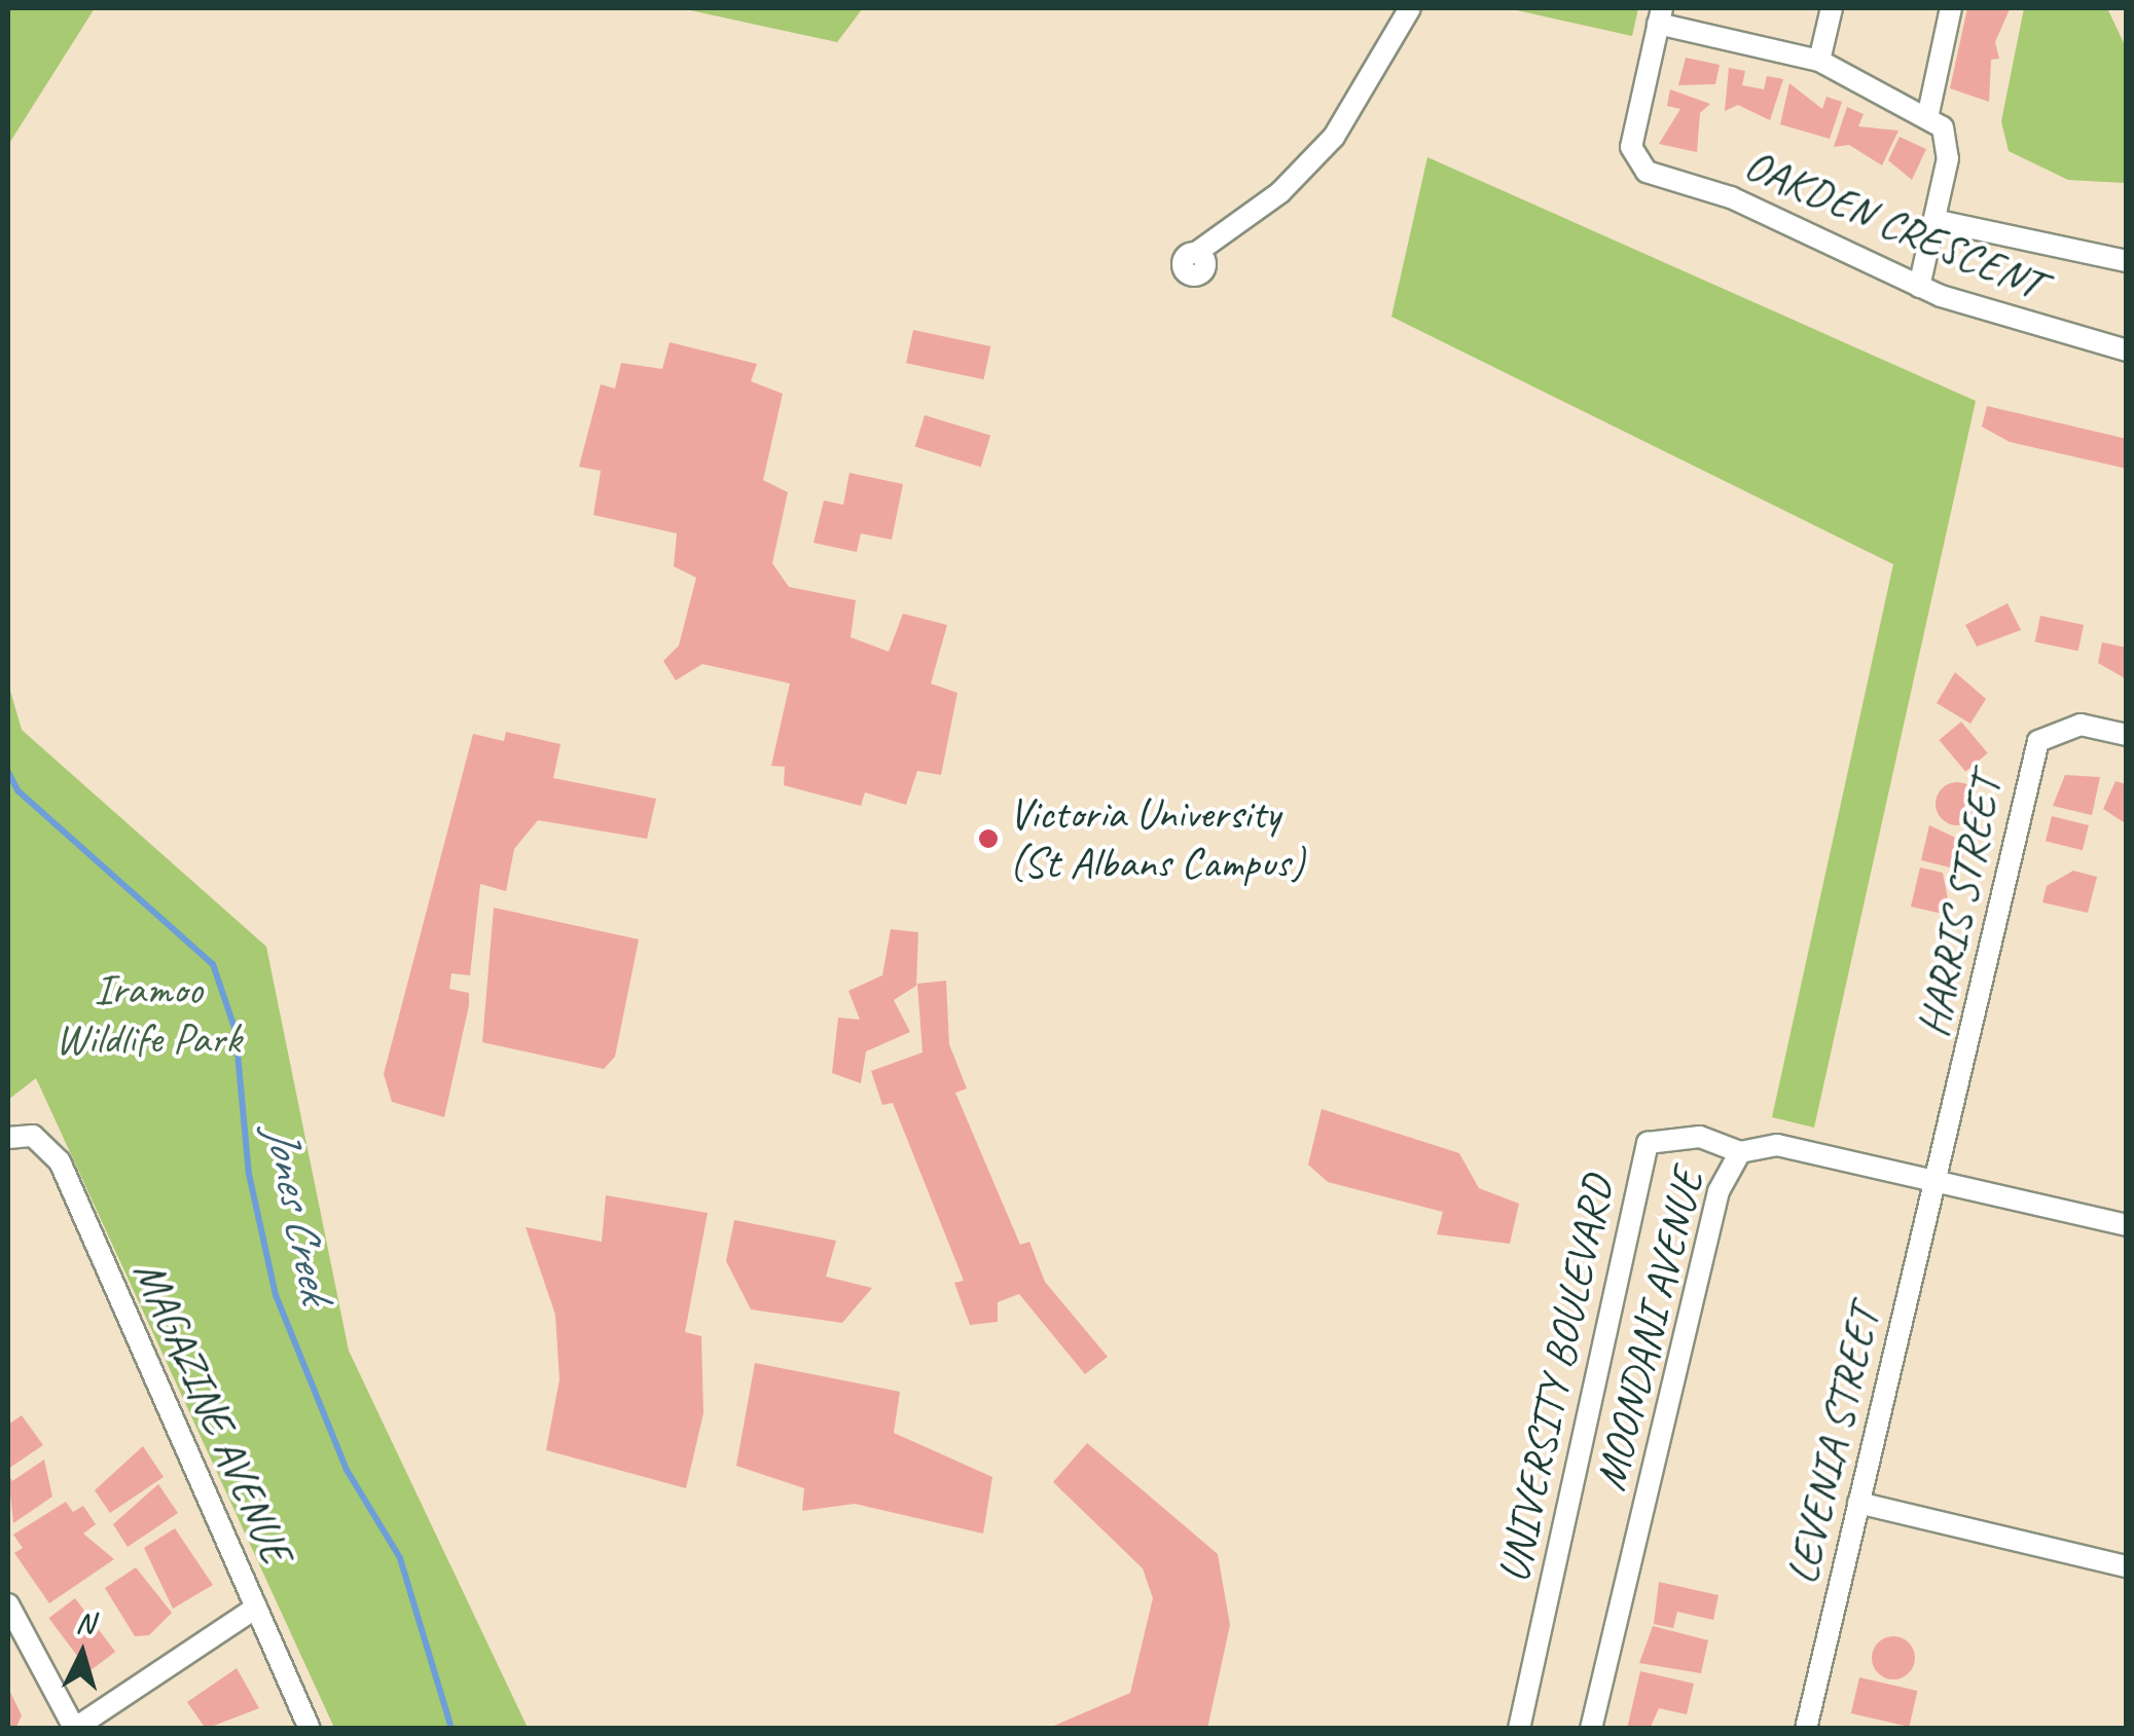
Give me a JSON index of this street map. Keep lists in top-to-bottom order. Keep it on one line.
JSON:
{"streets":{"street":["OAKDEN CRESCENT","HARRIS STREET","MOONDANI AVENUE","UNIVERSITY BOULEVARD","MAGAZINE AVENUE","LEVENIA STREET"]},"crossings":[["HARRIS STREET","MOONDANI AVENUE"],["HARRIS STREET","LEVENIA STREET"],["MOONDANI AVENUE","UNIVERSITY BOULEVARD"],["MOONDANI AVENUE","LEVENIA STREET"]],"water":["Jones Creek"],"parks":["Iramoo Wildlife Park"],"places":["Victoria University (St Albans Campus)"],"north":"top"}
